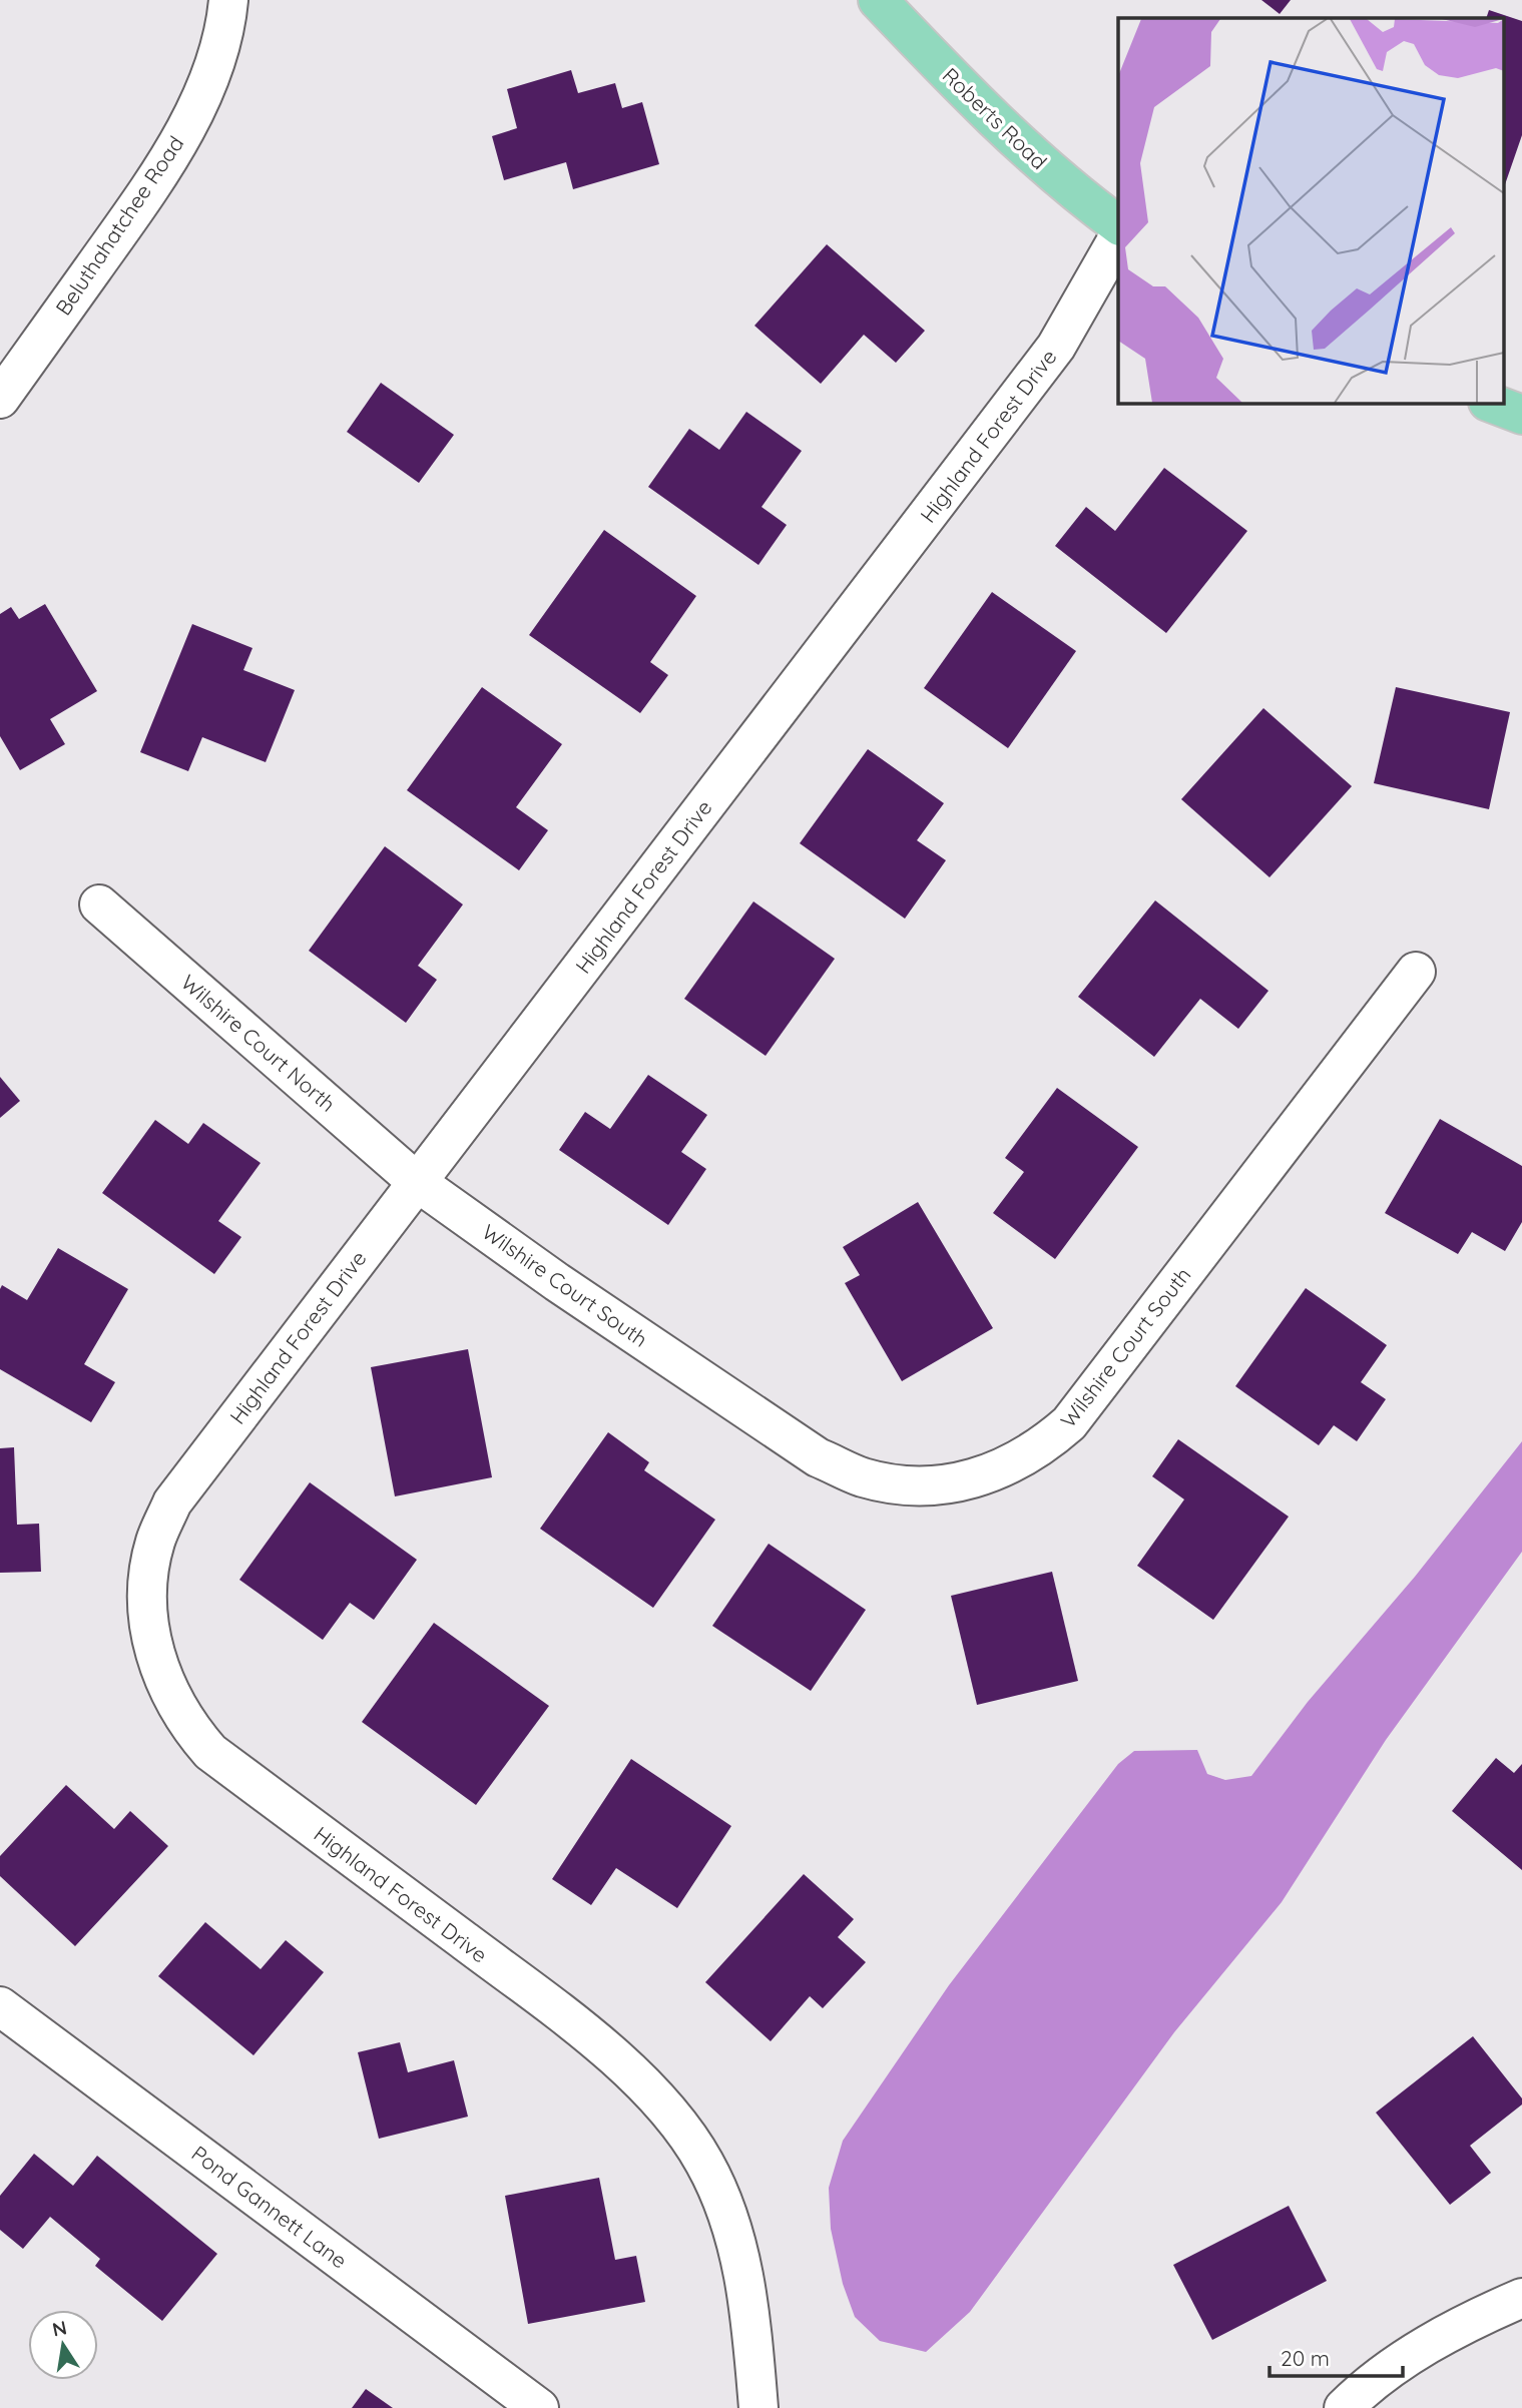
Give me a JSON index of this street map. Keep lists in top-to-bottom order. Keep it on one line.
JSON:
{"streets":{"main road":["Roberts Road"],"street":["Beluthahatchee Road","Highland Forest Drive","Wilshire Court North","Wilshire Court South","Pond Gannett Lane"]},"crossings":[["Highland Forest Drive","Wilshire Court North"],["Highland Forest Drive","Wilshire Court South"],["Wilshire Court North","Wilshire Court South"]],"scale_bar":"20 m","north":"top"}
